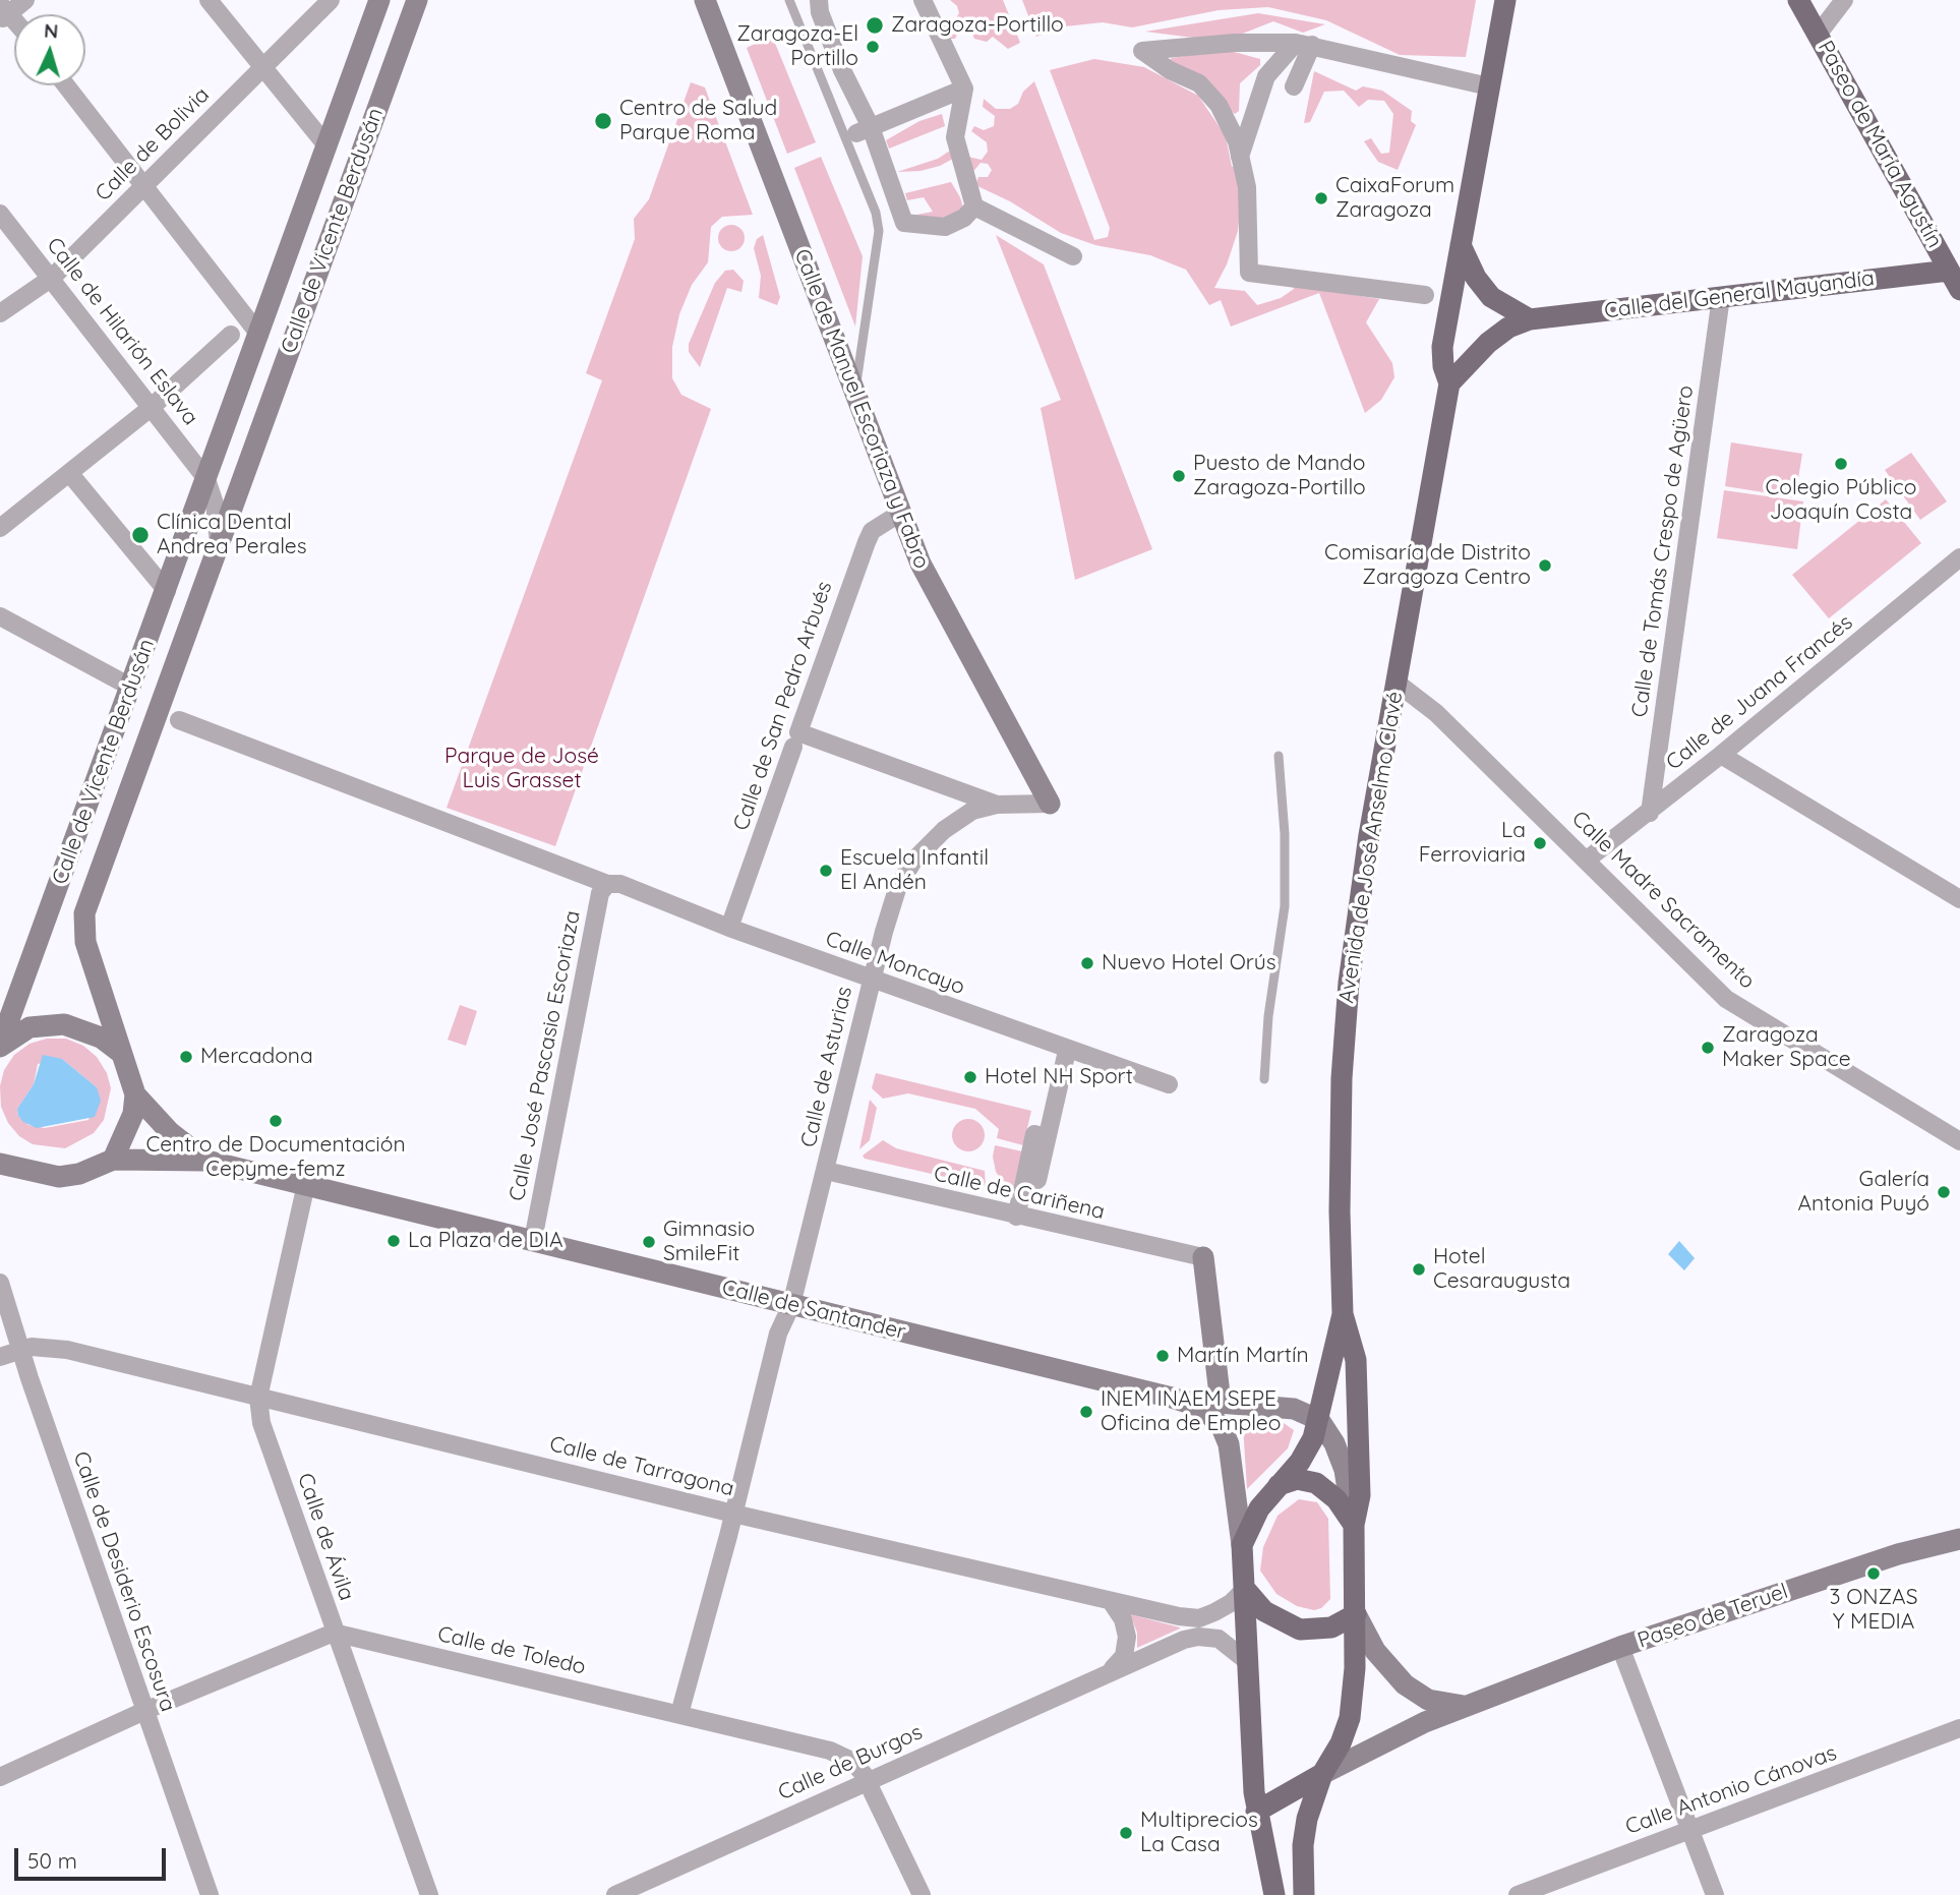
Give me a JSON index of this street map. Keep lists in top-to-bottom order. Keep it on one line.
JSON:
{"streets":{"main road":["Paseo de María Agustín","Calle de Vicente Berdusán","Calle del General Mayandía","Calle de Manuel Escoriaza y Fabro","Avenida de José Anselmo Clavé","Calle de Santander","Paseo de Teruel"],"street":["Calle de Bolivia","Calle de Hilarión Eslava","Calle de Tomás Crespo de Agüero","Calle de Juana Francés","Calle de San Pedro Arbués","Calle Madre Sacramento","Calle Moncayo","Calle José Pascasio Escoriaza","Calle de Asturias","Calle de Cariñena","Calle de Tarragona","Calle de Ávila","Calle de Desiderio Escosura","Calle de Toledo","Calle de Burgos","Calle Antonio Cánovas"]},"crossings":[["Calle de Bolivia","Calle de Hilarión Eslava"],["Paseo de María Agustín","Calle del General Mayandía"],["Calle de Vicente Berdusán","Calle de Hilarión Eslava"],["Calle del General Mayandía","Calle de Tomás Crespo de Agüero"],["Calle de Manuel Escoriaza y Fabro","Calle de San Pedro Arbués"],["Calle de Tomás Crespo de Agüero","Calle de Juana Francés"],["Calle de Juana Francés","Calle Madre Sacramento"],["Calle de San Pedro Arbués","Calle Moncayo"],["Avenida de José Anselmo Clavé","Calle Madre Sacramento"],["Avenida de José Anselmo Clavé","Calle de Santander"],["Avenida de José Anselmo Clavé","Calle de Tarragona"],["Avenida de José Anselmo Clavé","Paseo de Teruel"],["Calle Moncayo","Calle José Pascasio Escoriaza"],["Calle Moncayo","Calle de Asturias"],["Calle José Pascasio Escoriaza","Calle de Santander"],["Calle de Asturias","Calle de Cariñena"],["Calle de Asturias","Calle de Santander"],["Calle de Asturias","Calle de Tarragona"],["Calle de Asturias","Calle de Toledo"],["Calle de Santander","Calle de Ávila"],["Calle de Tarragona","Calle de Ávila"],["Calle de Tarragona","Calle de Desiderio Escosura"],["Calle de Tarragona","Paseo de Teruel"],["Calle de Tarragona","Calle de Burgos"],["Calle de Ávila","Calle de Toledo"],["Calle de Toledo","Calle de Burgos"]],"parks":["Parque de José Luis Grasset"],"places":["Zaragoza-Portillo","Zaragoza-El Portillo","Centro de Salud Parque Roma","CaixaForum Zaragoza","Colegio Público Joaquín Costa","Puesto de Mando Zaragoza-Portillo","Clínica Dental Andrea Perales","Comisaría de Distrito Zaragoza Centro","La Ferroviaria","Escuela Infantil El Andén","Nuevo Hotel Orús","Zaragoza Maker Space","Mercadona","Hotel NH Sport","Centro de Documentación Cepyme-femz","Galería Antonia Puyó","La Plaza de DIA","Gimnasio SmileFit","Hotel Cesaraugusta","Martín Martín","INEM INAEM SEPE Oficina de Empleo","3 ONZAS Y MEDIA","Multiprecios La Casa"],"scale_bar":"50 m","north":"top"}
